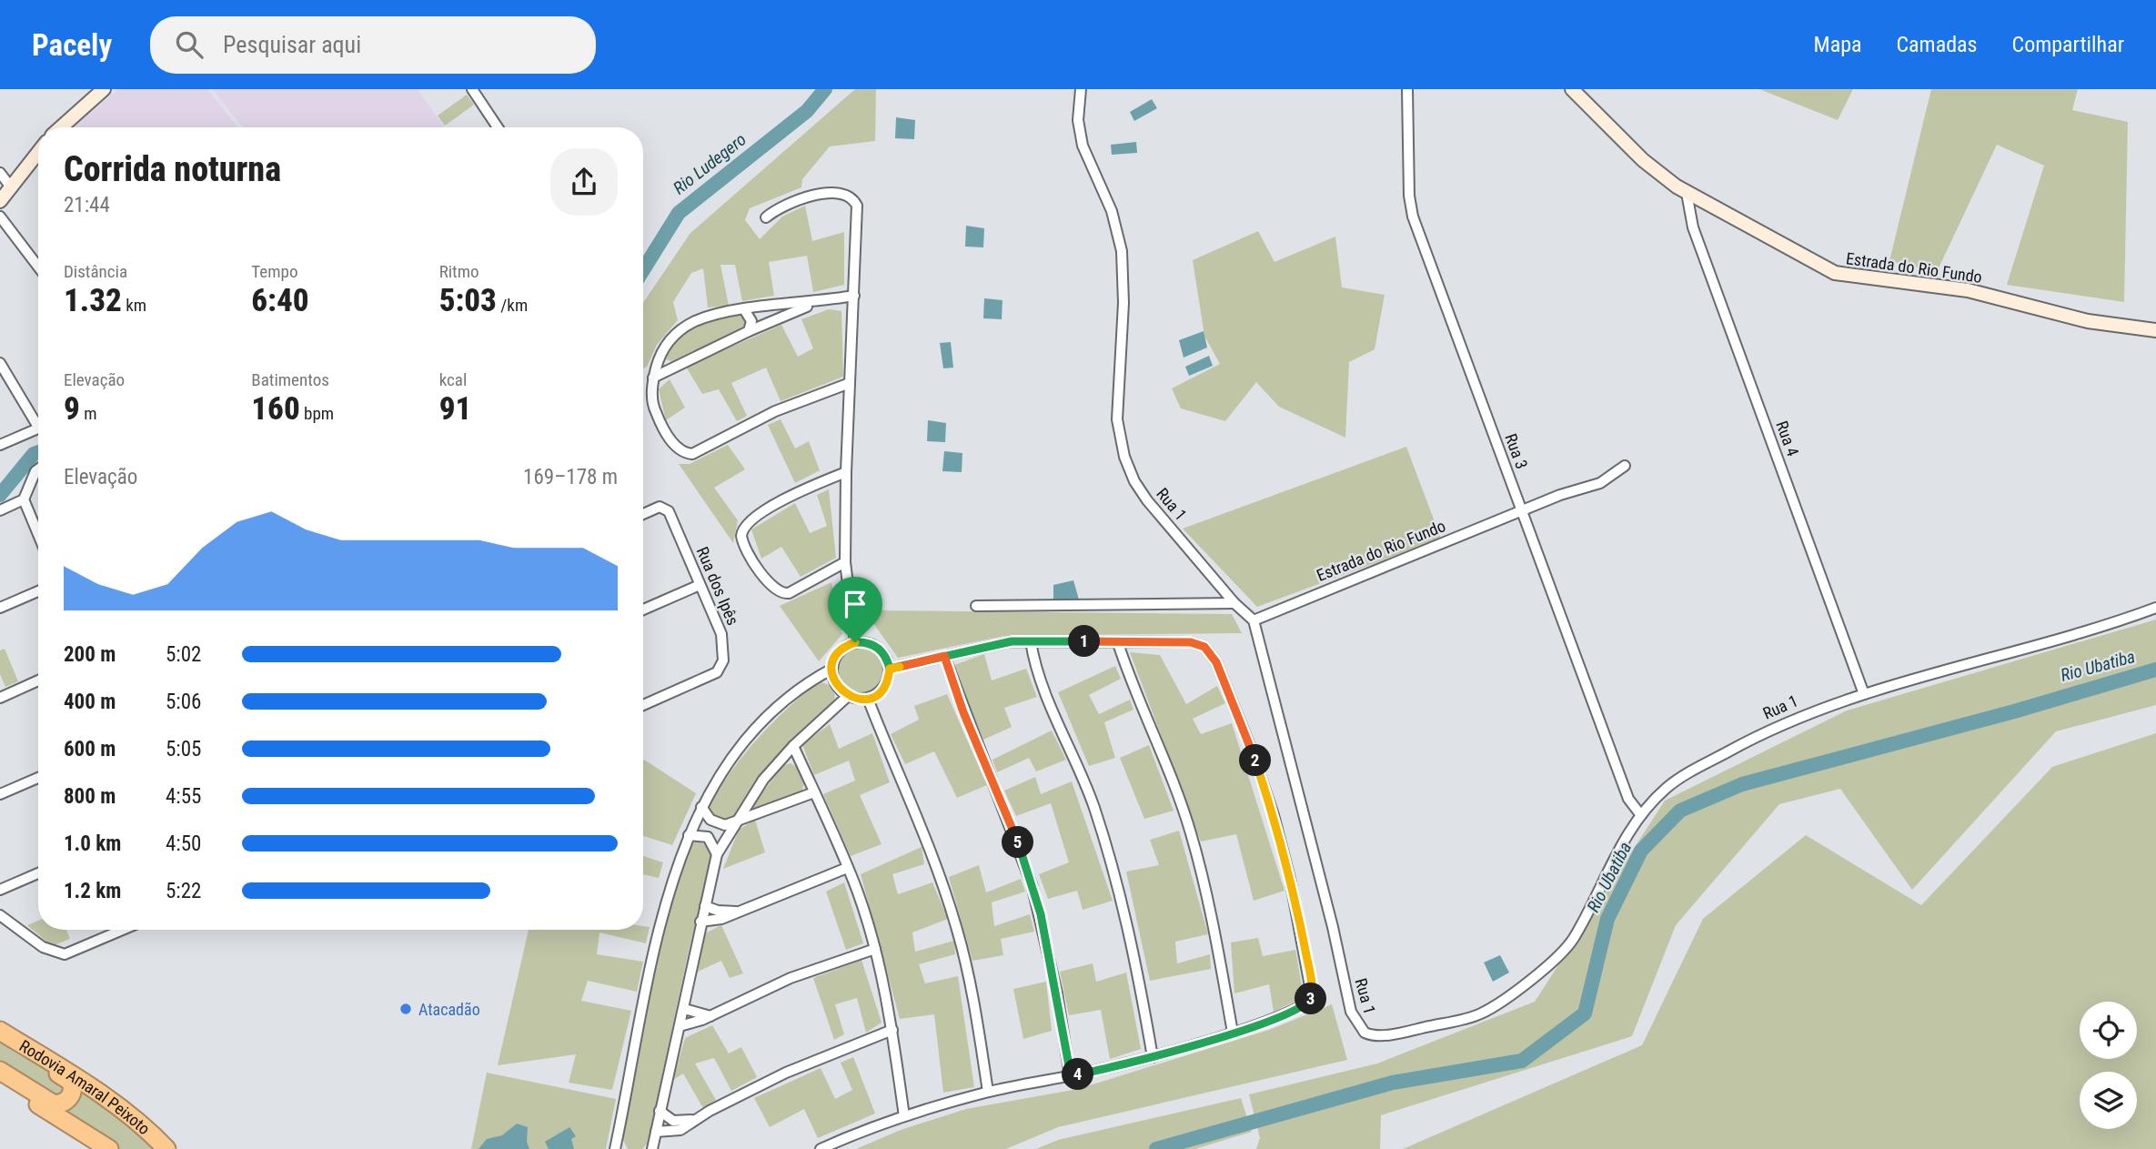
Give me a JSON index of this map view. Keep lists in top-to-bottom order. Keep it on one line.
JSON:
{"streets":{"highway":["Rodovia Amaral Peixoto"],"street":["Estrada do Rio Fundo","Rua 4","Rua 3","Rua 1","Rua dos Ipês"]},"crossings":[["Estrada do Rio Fundo","Rua 4"],["Estrada do Rio Fundo","Rua 3"],["Estrada do Rio Fundo","Rua 1"],["Rua 4","Rua 1"],["Rua 3","Rua 1"]],"water":["Rio Ludegero","Rio Ubatiba"],"places":["Atacadão"],"page":{"header":"Pacely","search":"Pesquisar aqui","nav":["Mapa","Camadas","Compartilhar"],"heading":["Corrida noturna","21:44"],"stats":[["Distância","1.32 km"],["Tempo","6:40"],["Ritmo","5:03 /km"],["Elevação","9 m"],["Batimentos","160 bpm"],["kcal","91"]],"chart":["Elevação","169–178 m"],"pins":["1","2","5","3","4"],"list":[{"name":"200 m","note":"5:02"},{"name":"400 m","note":"5:06"},{"name":"600 m","note":"5:05"},{"name":"800 m","note":"4:55"},{"name":"1.0 km","note":"4:50"},{"name":"1.2 km","note":"5:22"}]}}
